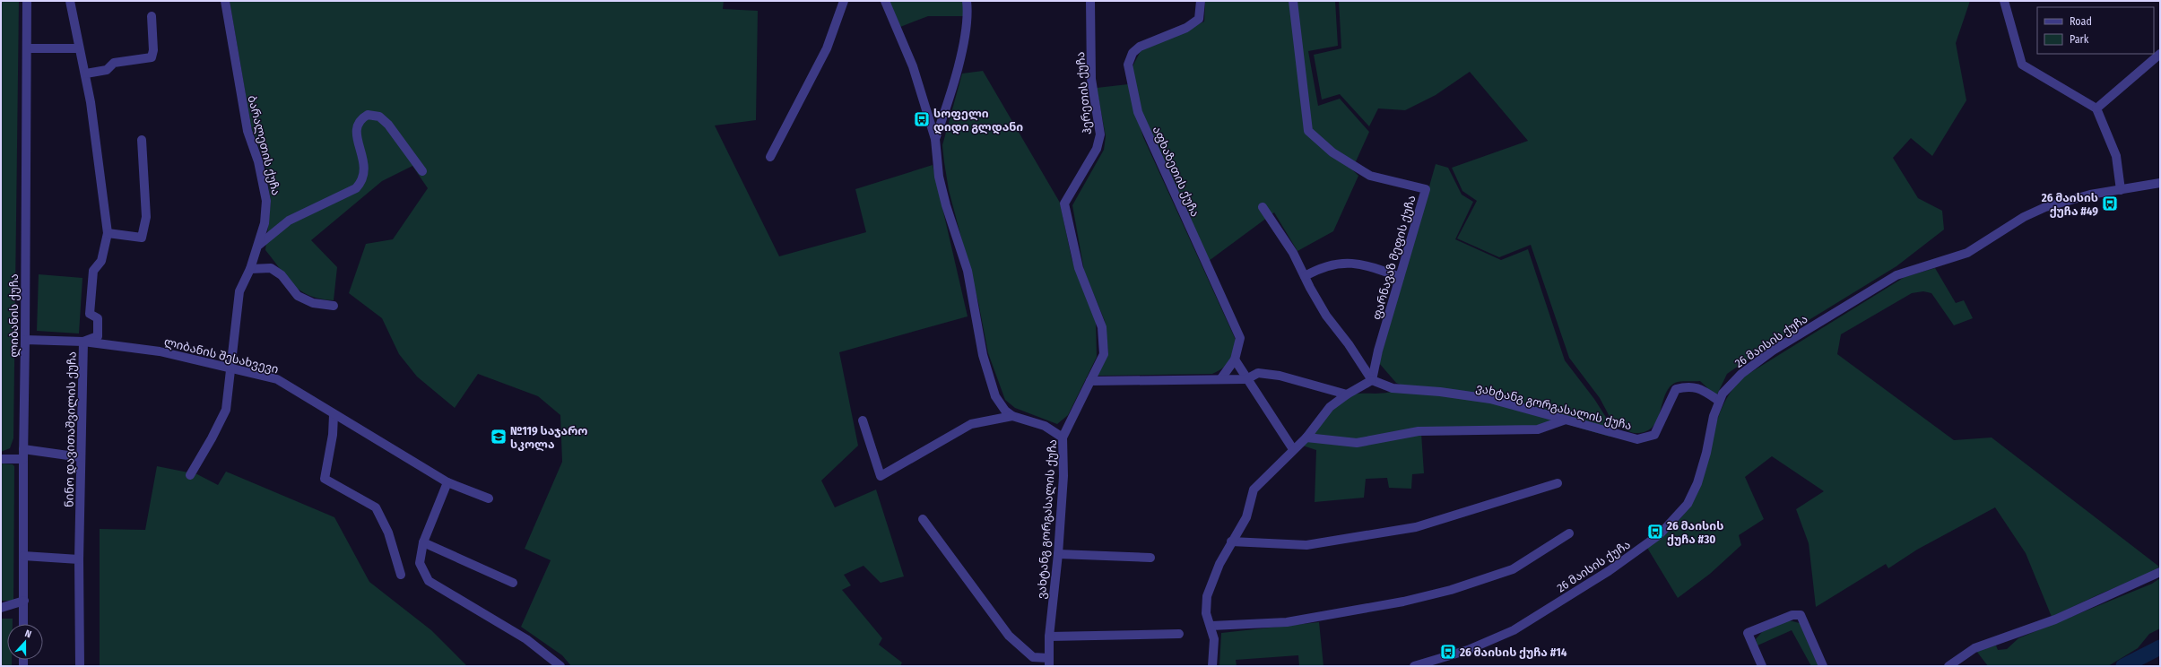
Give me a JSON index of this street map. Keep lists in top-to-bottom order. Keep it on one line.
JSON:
{"streets":{"street":["ჰერეთის ქუჩა","ბარალეთის ქუჩა","აფხაზეთის ქუჩა","ფარნავაზ მეფის ქუჩა","ლიბანის ქუჩა","26 მაისის ქუჩა","ლიბანის შესახვევი","ვახტანგ გორგასალის ქუჩა","ნინო დავითაშვილის ქუჩა"]},"crossings":[["ჰერეთის ქუჩა","ვახტანგ გორგასალის ქუჩა"],["ბარალეთის ქუჩა","ლიბანის შესახვევი"],["ფარნავაზ მეფის ქუჩა","ვახტანგ გორგასალის ქუჩა"],["ლიბანის ქუჩა","ლიბანის შესახვევი"],["26 მაისის ქუჩა","ვახტანგ გორგასალის ქუჩა"],["ლიბანის შესახვევი","ნინო დავითაშვილის ქუჩა"]],"places":{"bus stop":["სოფელი დიდი გლდანი","26 მაისის ქუჩა #49","26 მაისის ქუჩა #30","26 მაისის ქუჩა #14"],"school or university":["№119 საჯარო სკოლა"]},"legend":["Road","Park"],"north":"top"}
